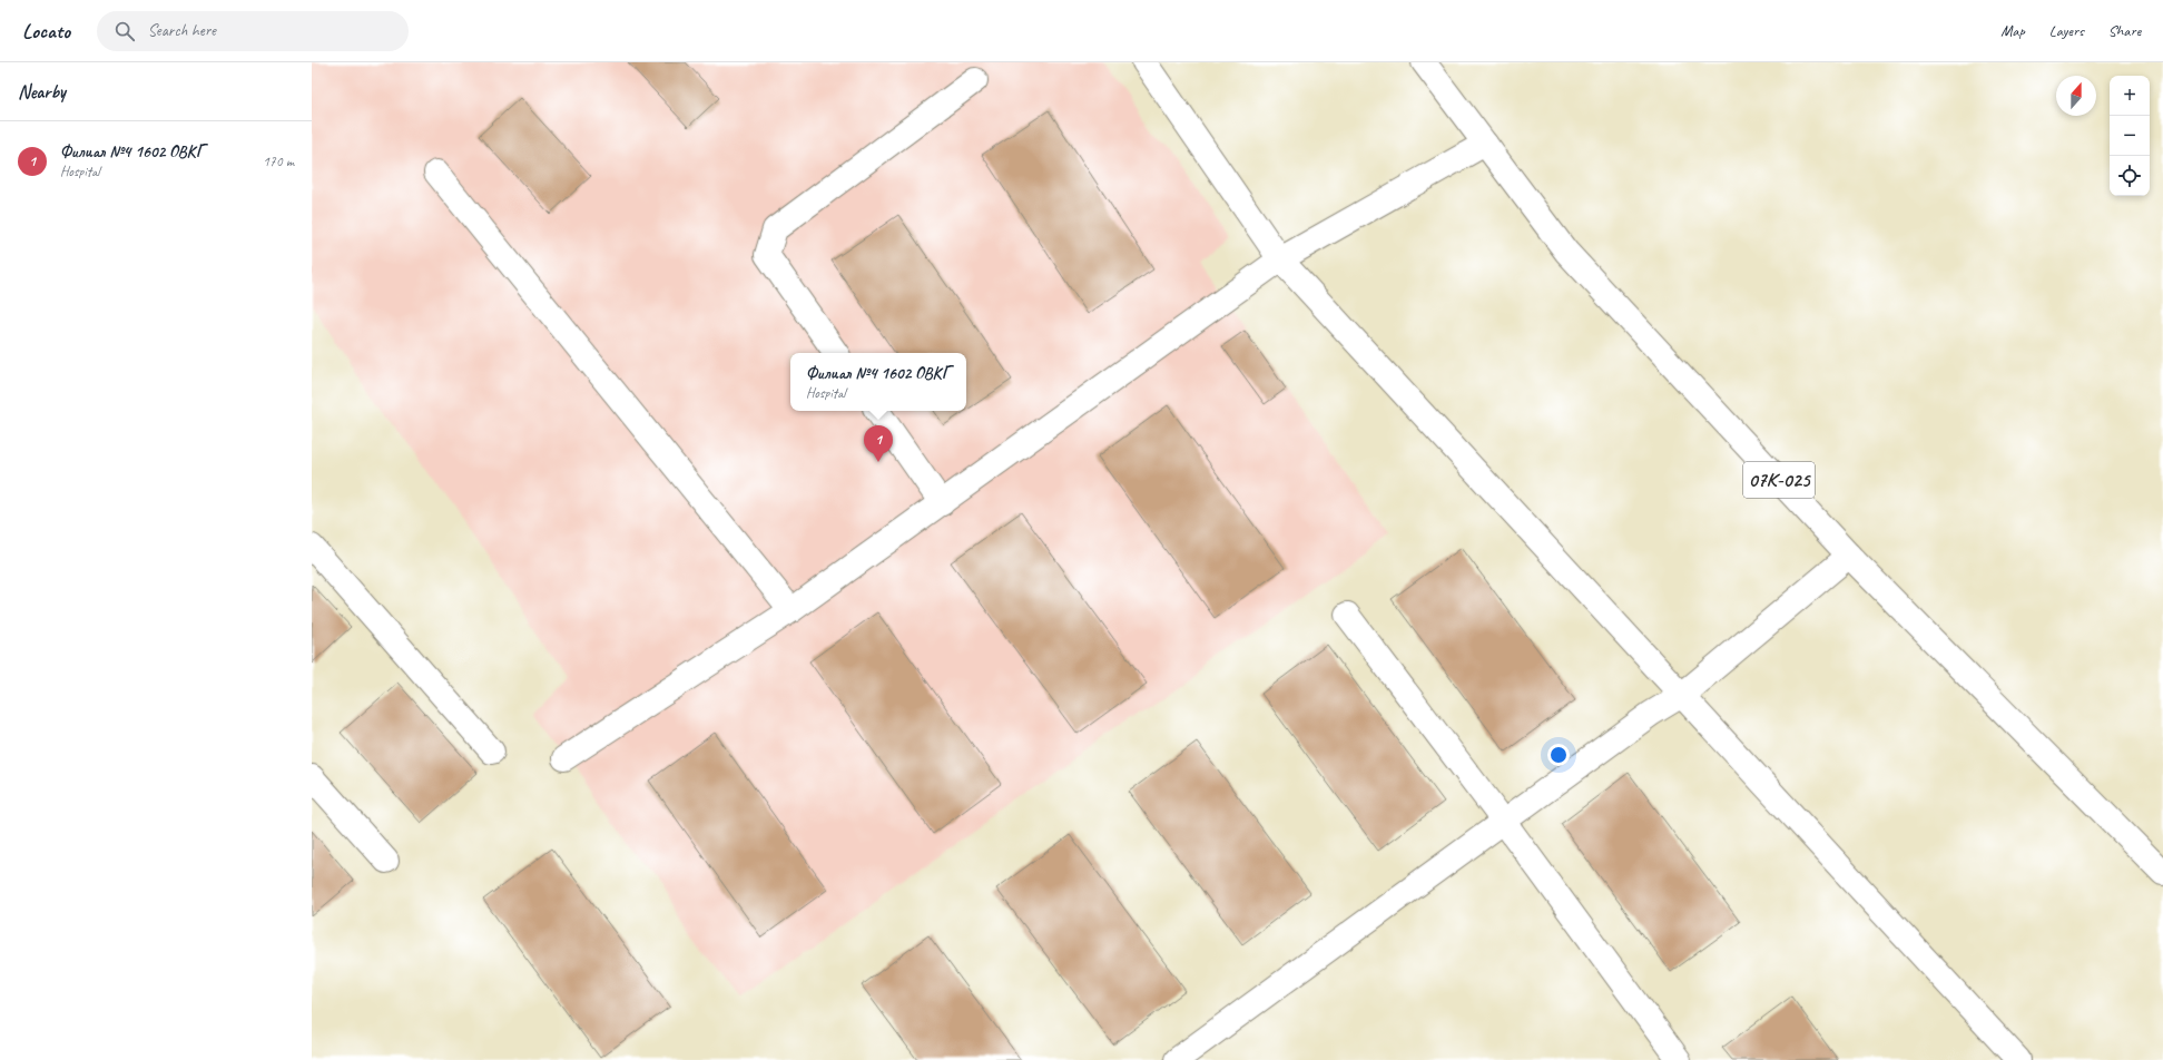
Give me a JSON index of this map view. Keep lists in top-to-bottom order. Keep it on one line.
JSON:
{"streets":{"main road":["07К-025"]},"north":"top","page":{"header":"Locato","search":"Search here","nav":["Map","Layers","Share"],"heading":"Nearby","map_buttons":["+","−"],"list":[{"mark":"1","name":"Филиал №4 1602 ОВКГ","note":"Hospital","value":"170 m"}],"popup":["Филиал №4 1602 ОВКГ","Hospital"],"pins":"1"}}
